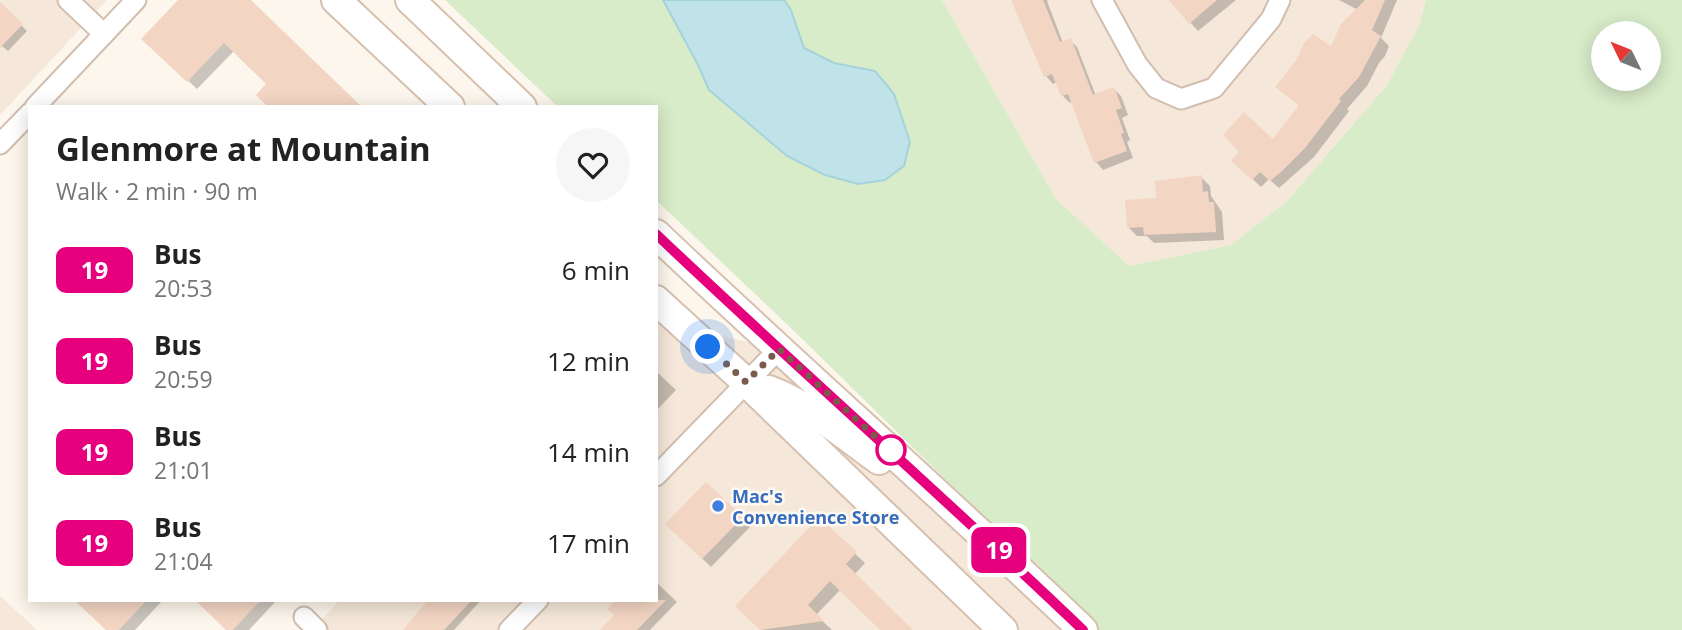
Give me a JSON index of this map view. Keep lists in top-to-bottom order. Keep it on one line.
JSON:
{"places":["Mac's Convenience Store"],"lines":["bus line 19"],"north":"top left","page":{"on_map":"19","heading":["Glenmore at Mountain","Walk · 2 min · 90 m"],"list":[{"mark":"19","name":"Bus","note":"20:53","value":"6 min"},{"mark":"19","name":"Bus","note":"20:59","value":"12 min"},{"mark":"19","name":"Bus","note":"21:01","value":"14 min"},{"mark":"19","name":"Bus","note":"21:04","value":"17 min"}]}}
